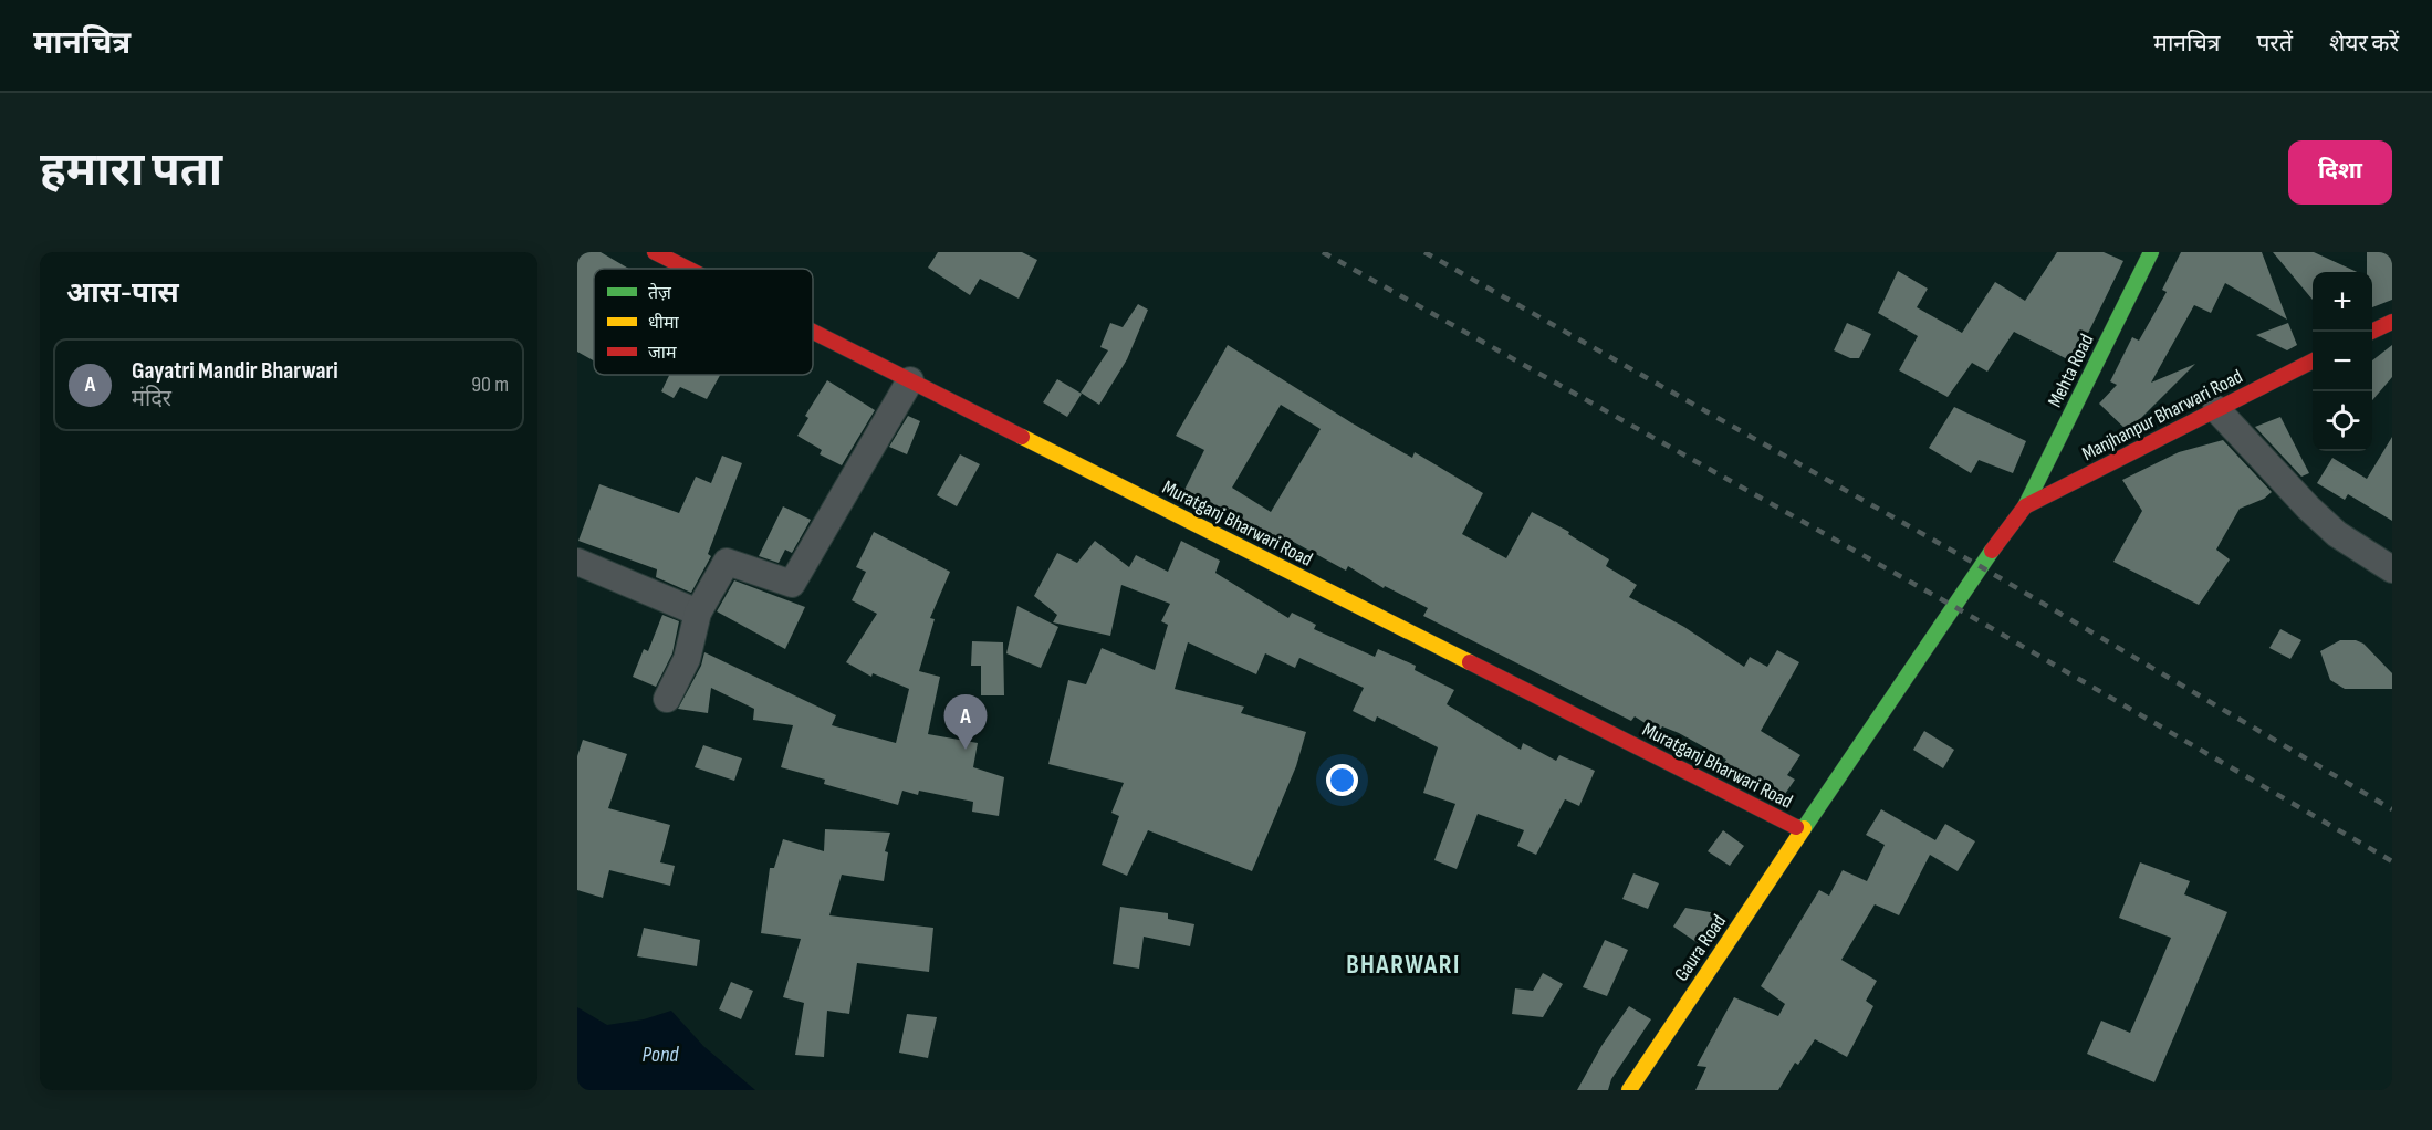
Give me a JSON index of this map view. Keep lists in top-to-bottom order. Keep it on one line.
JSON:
{"streets":{"main road":["Mehta Road","Manjhanpur Bharwari Road","Muratganj Bharwari Road","Gaura Road"]},"crossings":[["Mehta Road","Manjhanpur Bharwari Road"],["Mehta Road","Muratganj Bharwari Road"],["Mehta Road","Gaura Road"],["Muratganj Bharwari Road","Gaura Road"]],"districts":["BHARWARI"],"water":["Pond"],"legend":["तेज़","धीमा","जाम"],"page":{"header":"मानचित्र","nav":["मानचित्र","परतें","शेयर करें"],"buttons":"दिशा","title":"हमारा पता","heading":"आस-पास","map_buttons":["+","−"],"list":[{"mark":"A","name":"Gayatri Mandir Bharwari","note":"मंदिर","value":"90 m"}],"pins":"A"}}
